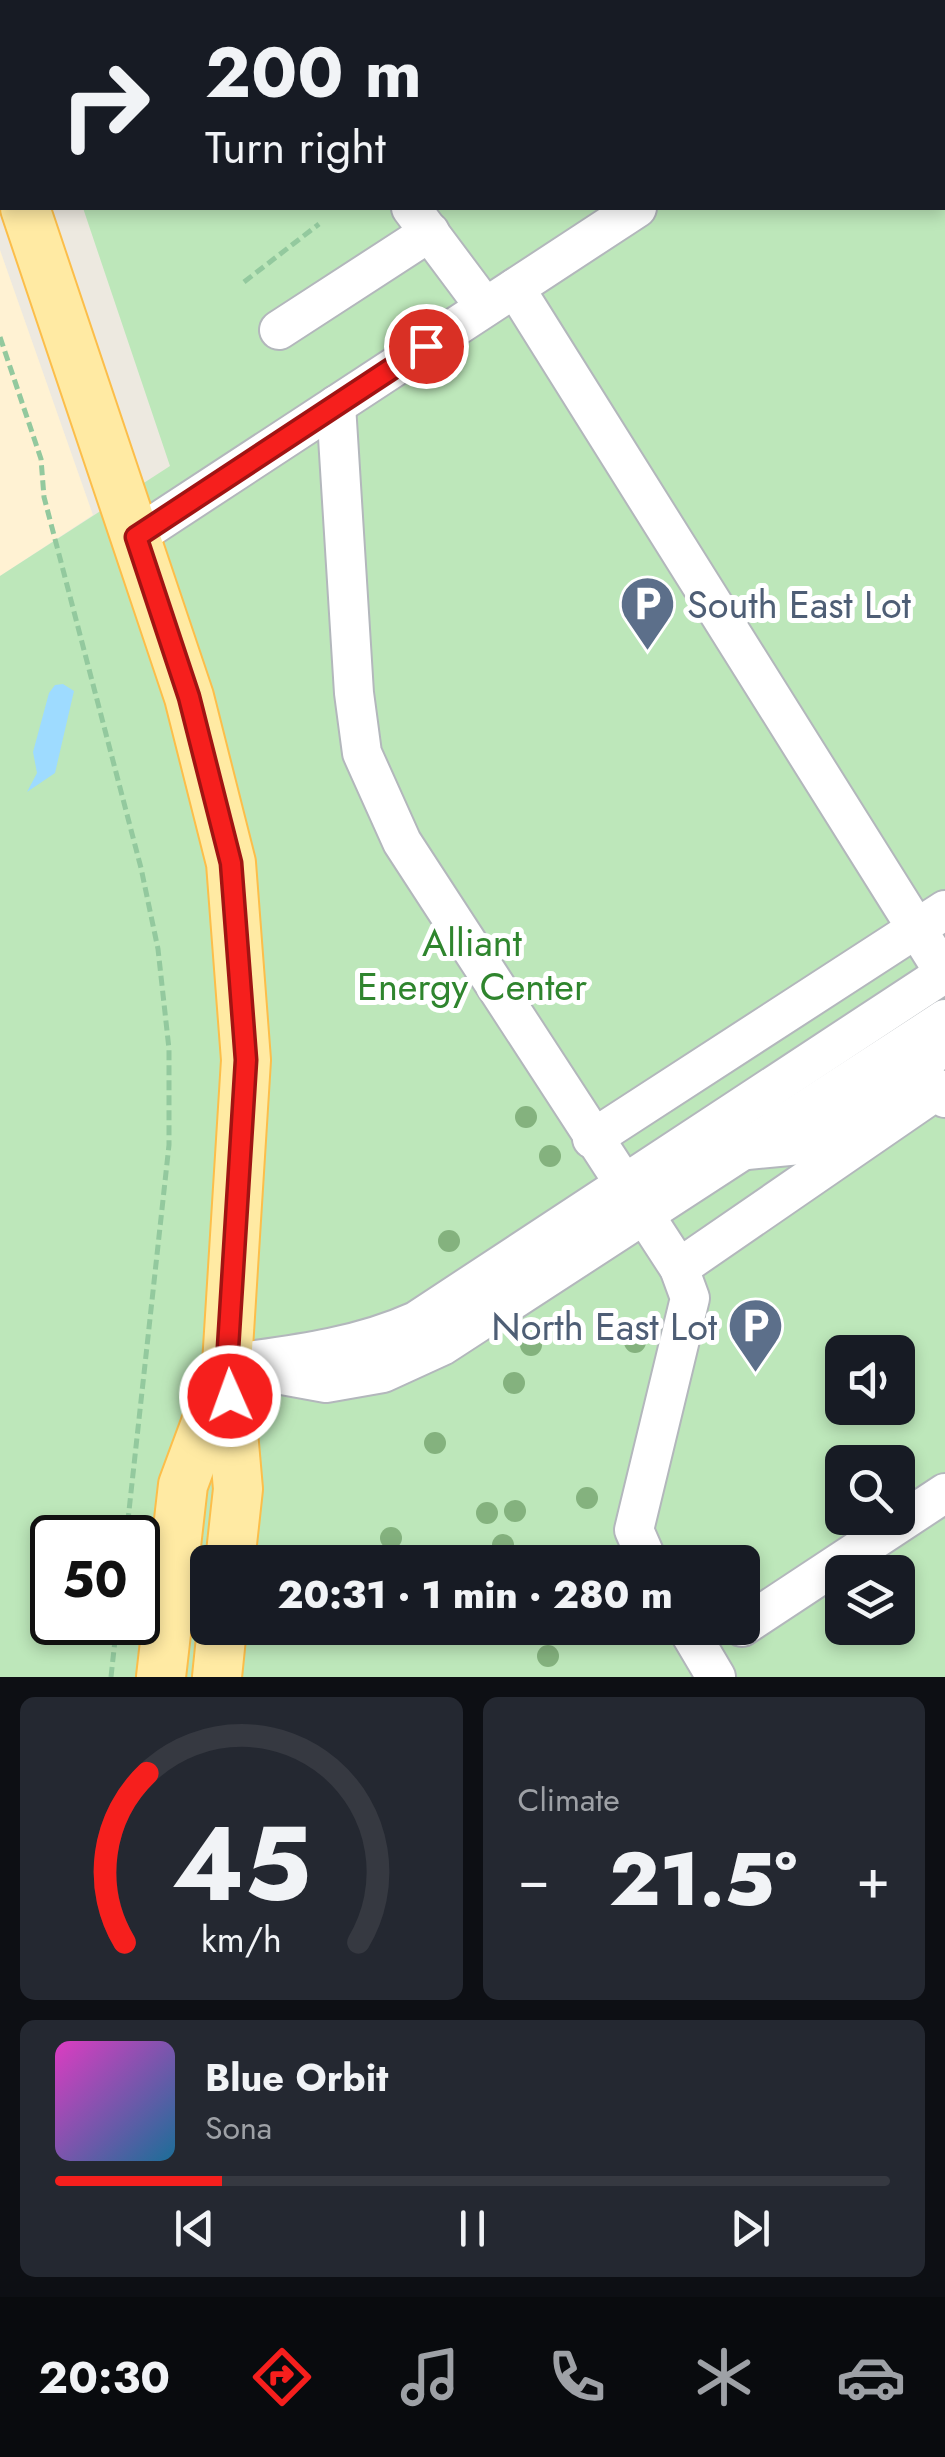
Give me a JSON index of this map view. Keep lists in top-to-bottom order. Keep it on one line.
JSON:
{"parks":["Alliant Energy Center"],"places":{"parking":["South East Lot","North East Lot"]},"page":{"turn":["200 m","Turn right"],"limit":"50","trip":"20:31 · 1 min · 280 m","tile":"Climate","heat":["−","21.5°","+"],"song":["Blue Orbit","Sona"],"tabs":"20:30","gauge":["45","km/h"]}}
